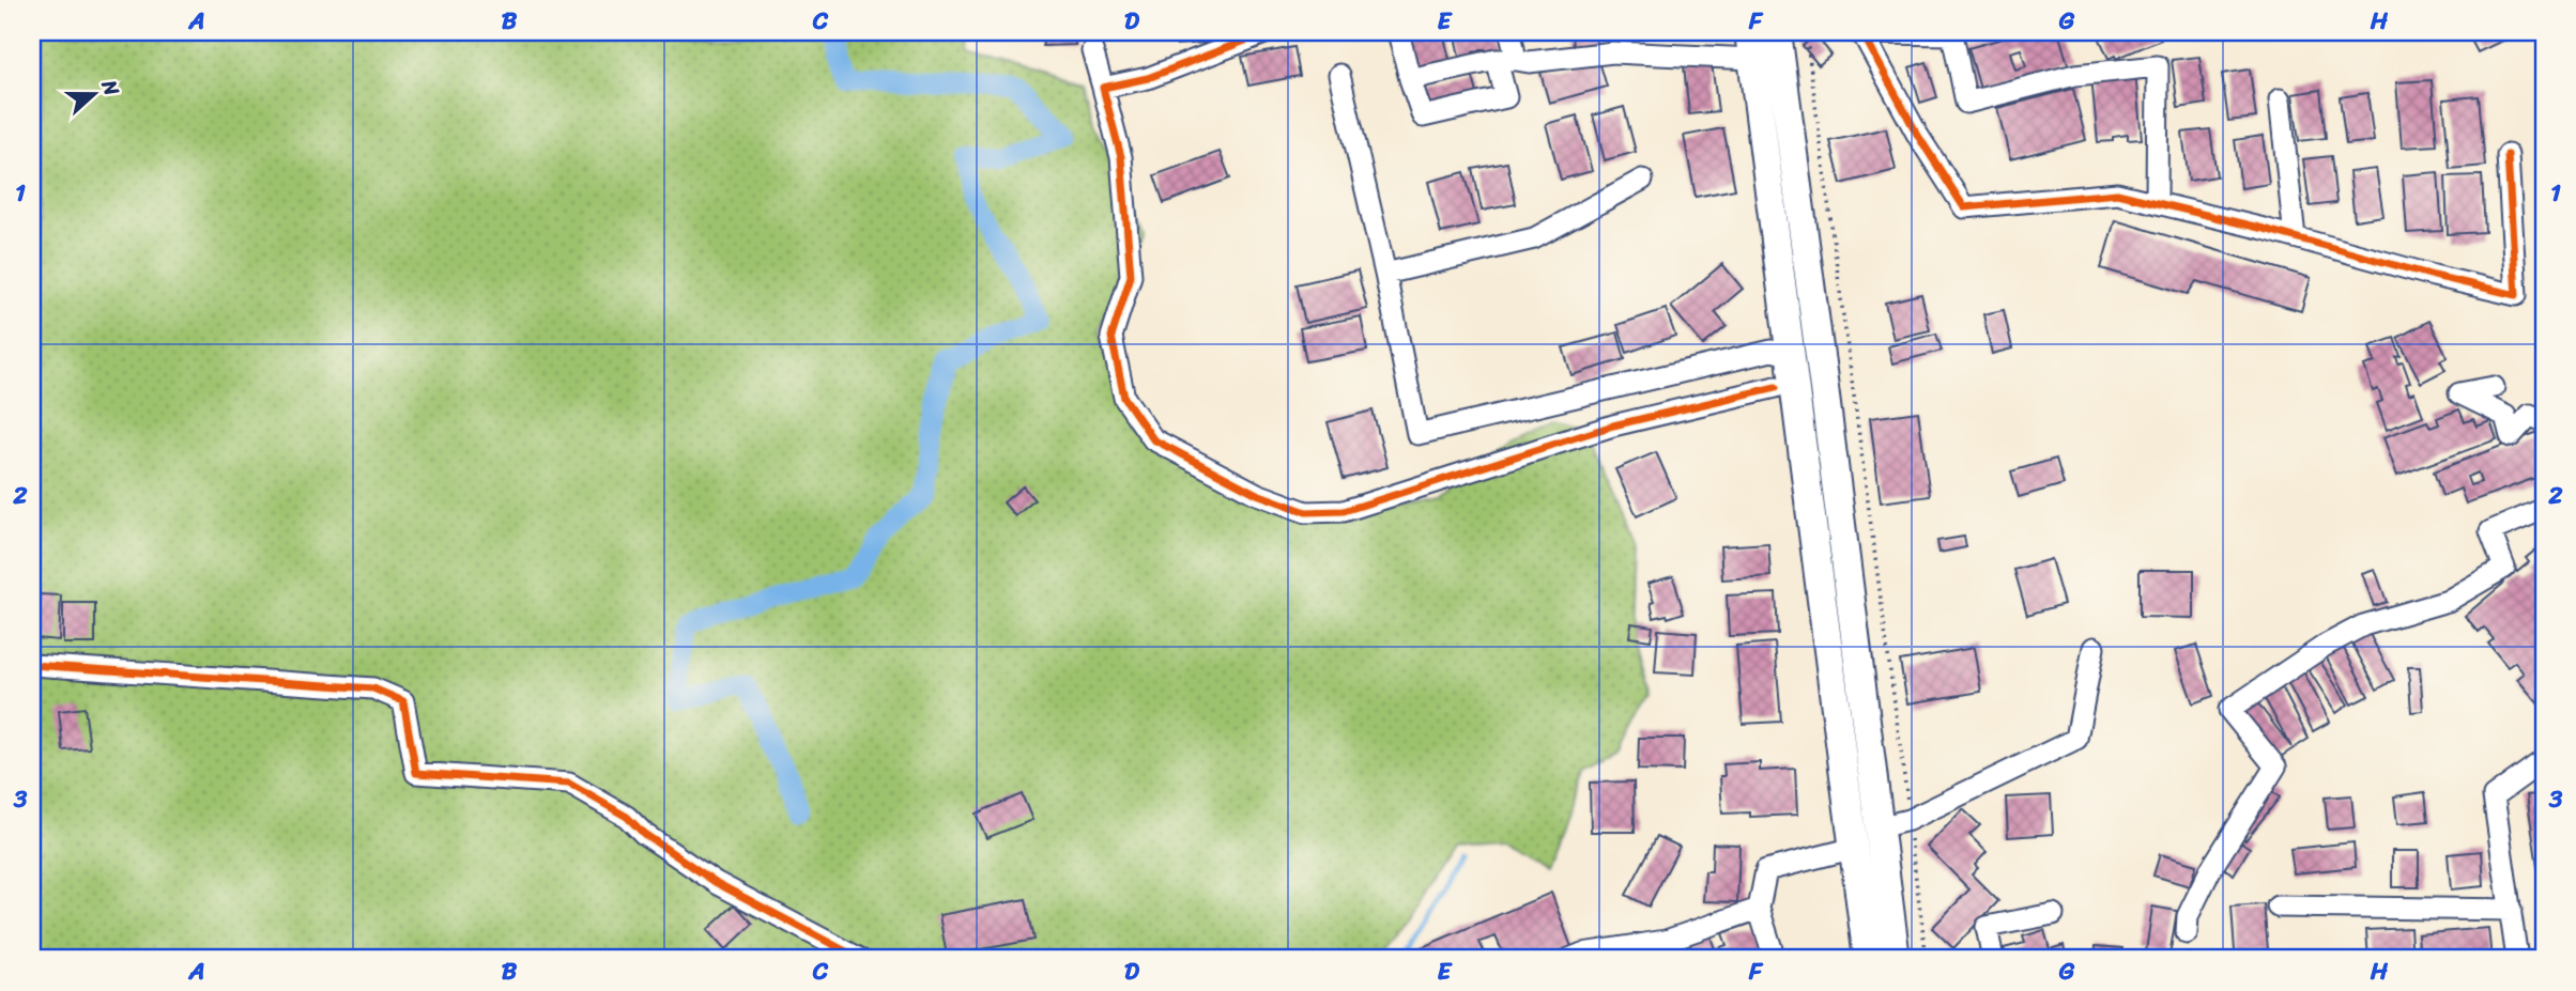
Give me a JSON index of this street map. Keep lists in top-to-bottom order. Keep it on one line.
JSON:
{"north":"right","grid":{"columns":["A","B","C","D","E","F","G","H"],"rows":["1","2","3"]}}
